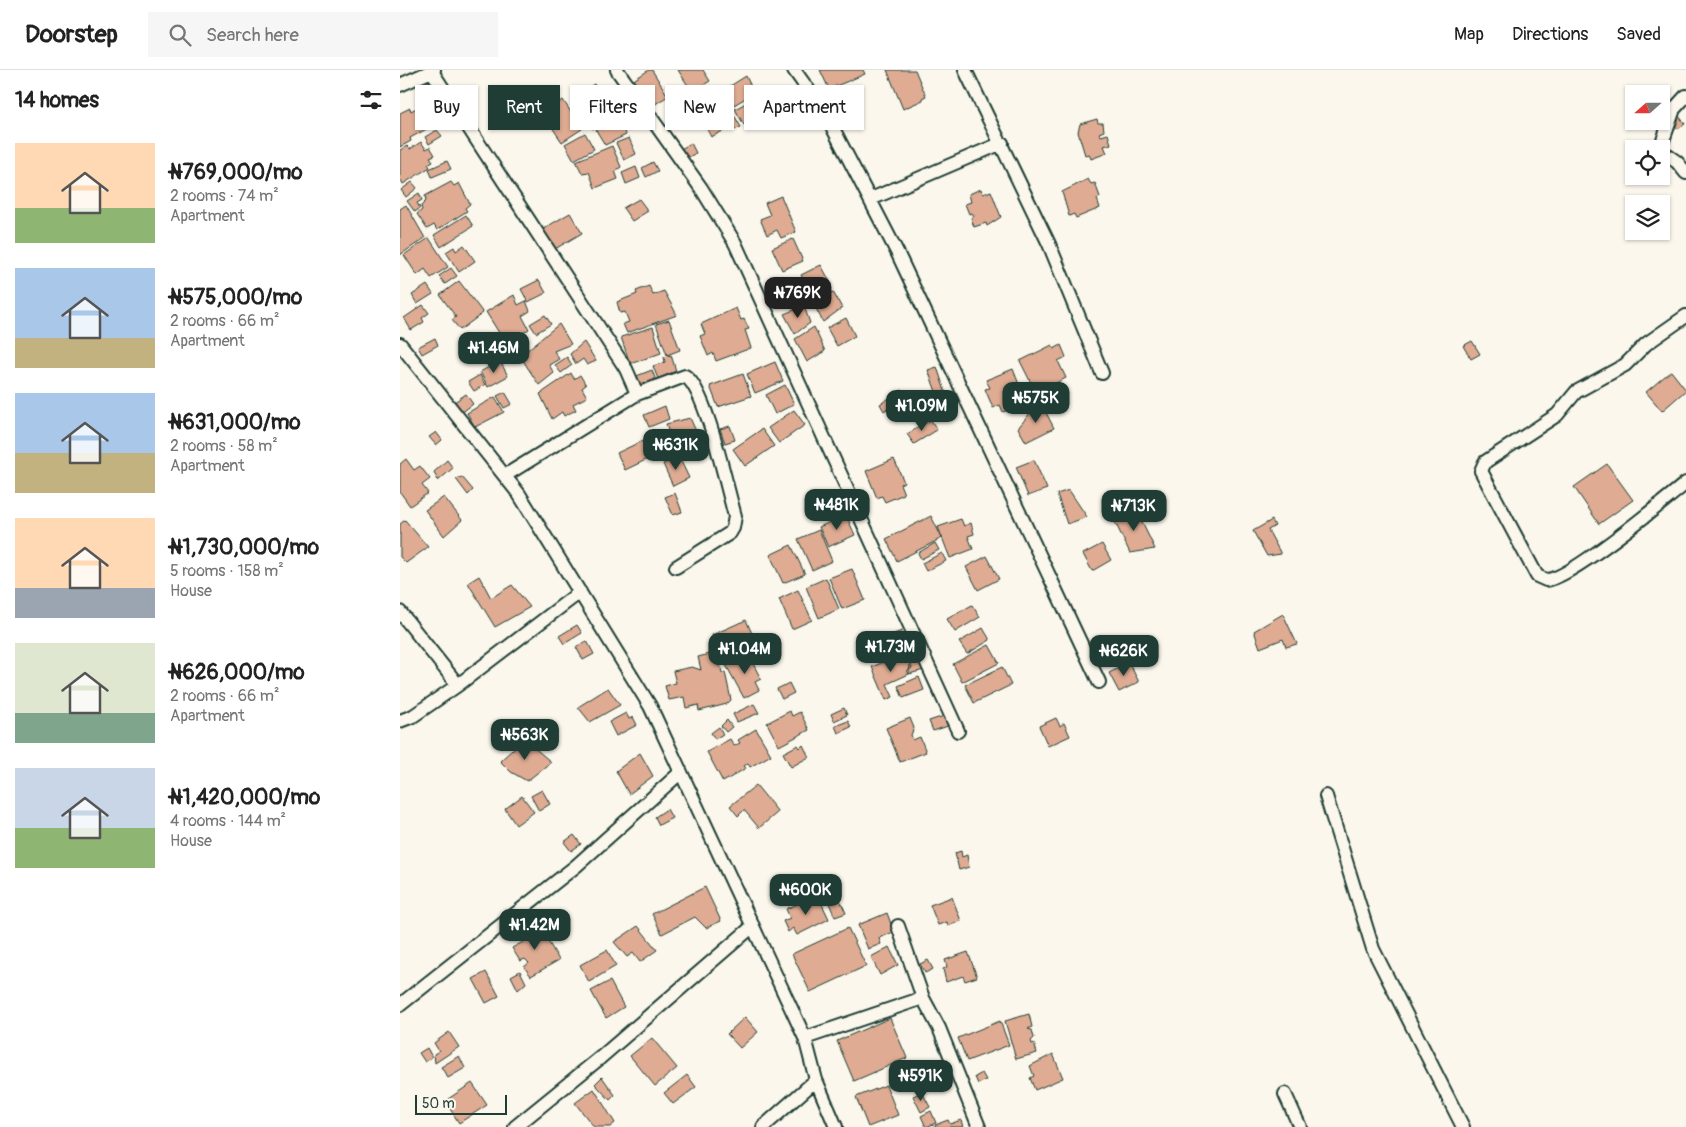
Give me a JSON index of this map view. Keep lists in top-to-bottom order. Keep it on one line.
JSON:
{"scale_bar":"50 m","north":"left","page":{"header":"Doorstep","search":"Search here","nav":["Map","Directions","Saved"],"heading":"14 homes","chip":["Buy","Rent","Filters","New","Apartment"],"list":[{"name":"₦769,000/mo","note":"2 rooms · 74 m² · Apartment"},{"name":"₦575,000/mo","note":"2 rooms · 66 m² · Apartment"},{"name":"₦631,000/mo","note":"2 rooms · 58 m² · Apartment"},{"name":"₦1,730,000/mo","note":"5 rooms · 158 m² · House"},{"name":"₦626,000/mo","note":"2 rooms · 66 m² · Apartment"},{"name":"₦1,420,000/mo","note":"4 rooms · 144 m² · House"}],"price":["₦769K","₦1.46M","₦575K","₦1.09M","₦631K","₦481K","₦713K","₦1.73M","₦1.04M","₦626K","₦563K","₦600K","₦1.42M","₦591K"],"scale":"50 m"}}
